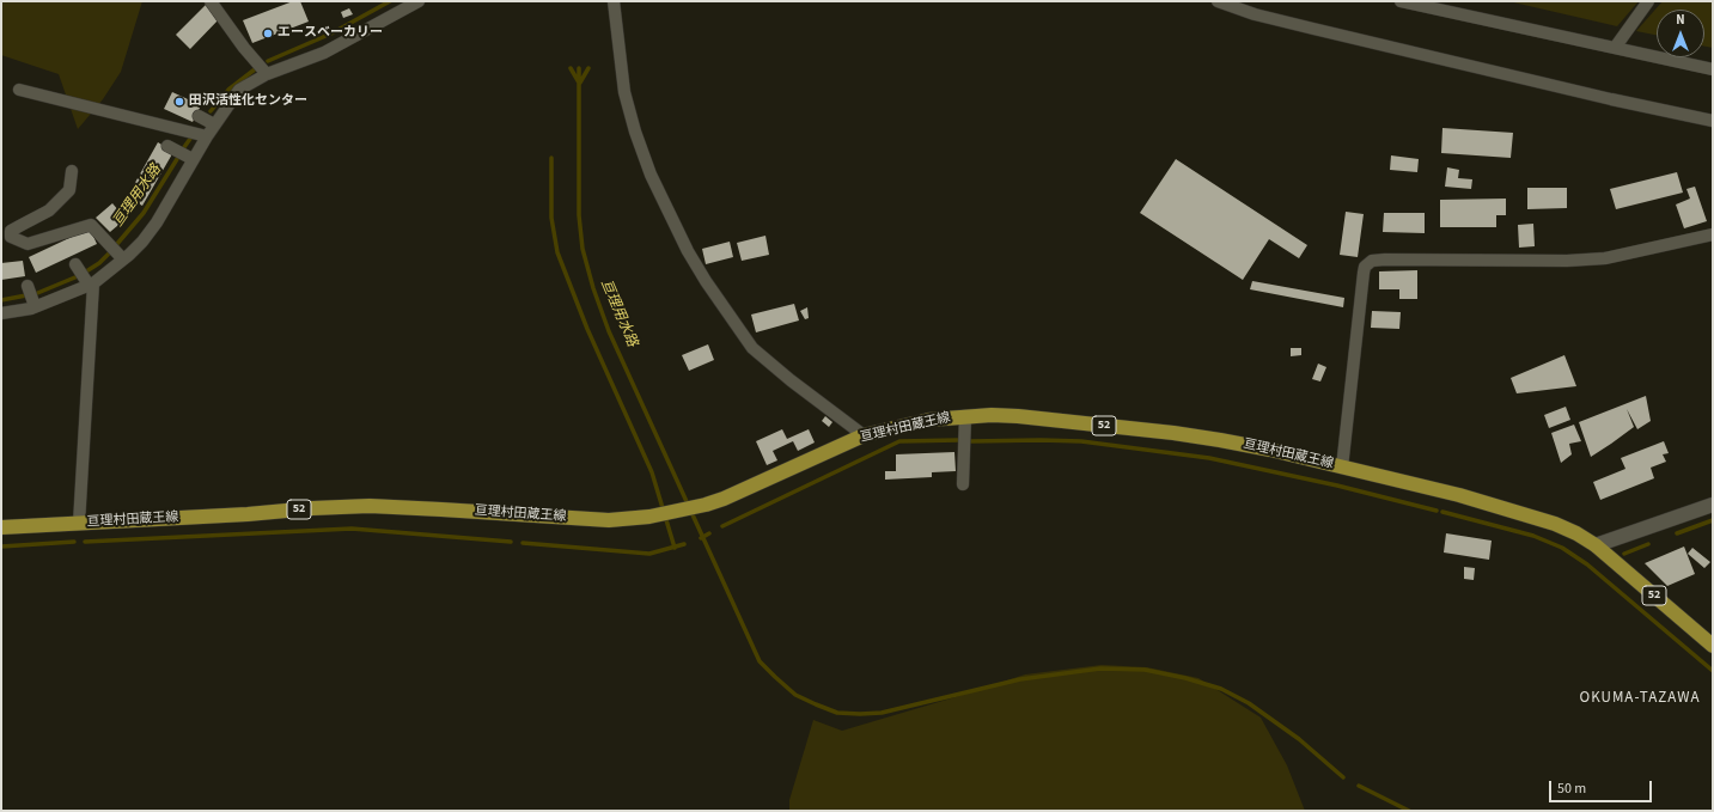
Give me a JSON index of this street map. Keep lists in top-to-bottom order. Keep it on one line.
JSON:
{"streets":{"main road":["52","亘理村田蔵王線"]},"districts":["OKUMA-TAZAWA"],"water":["亘理用水路"],"places":["エースベーカリー","田沢活性化センター"],"scale_bar":"50 m","north":"top"}
